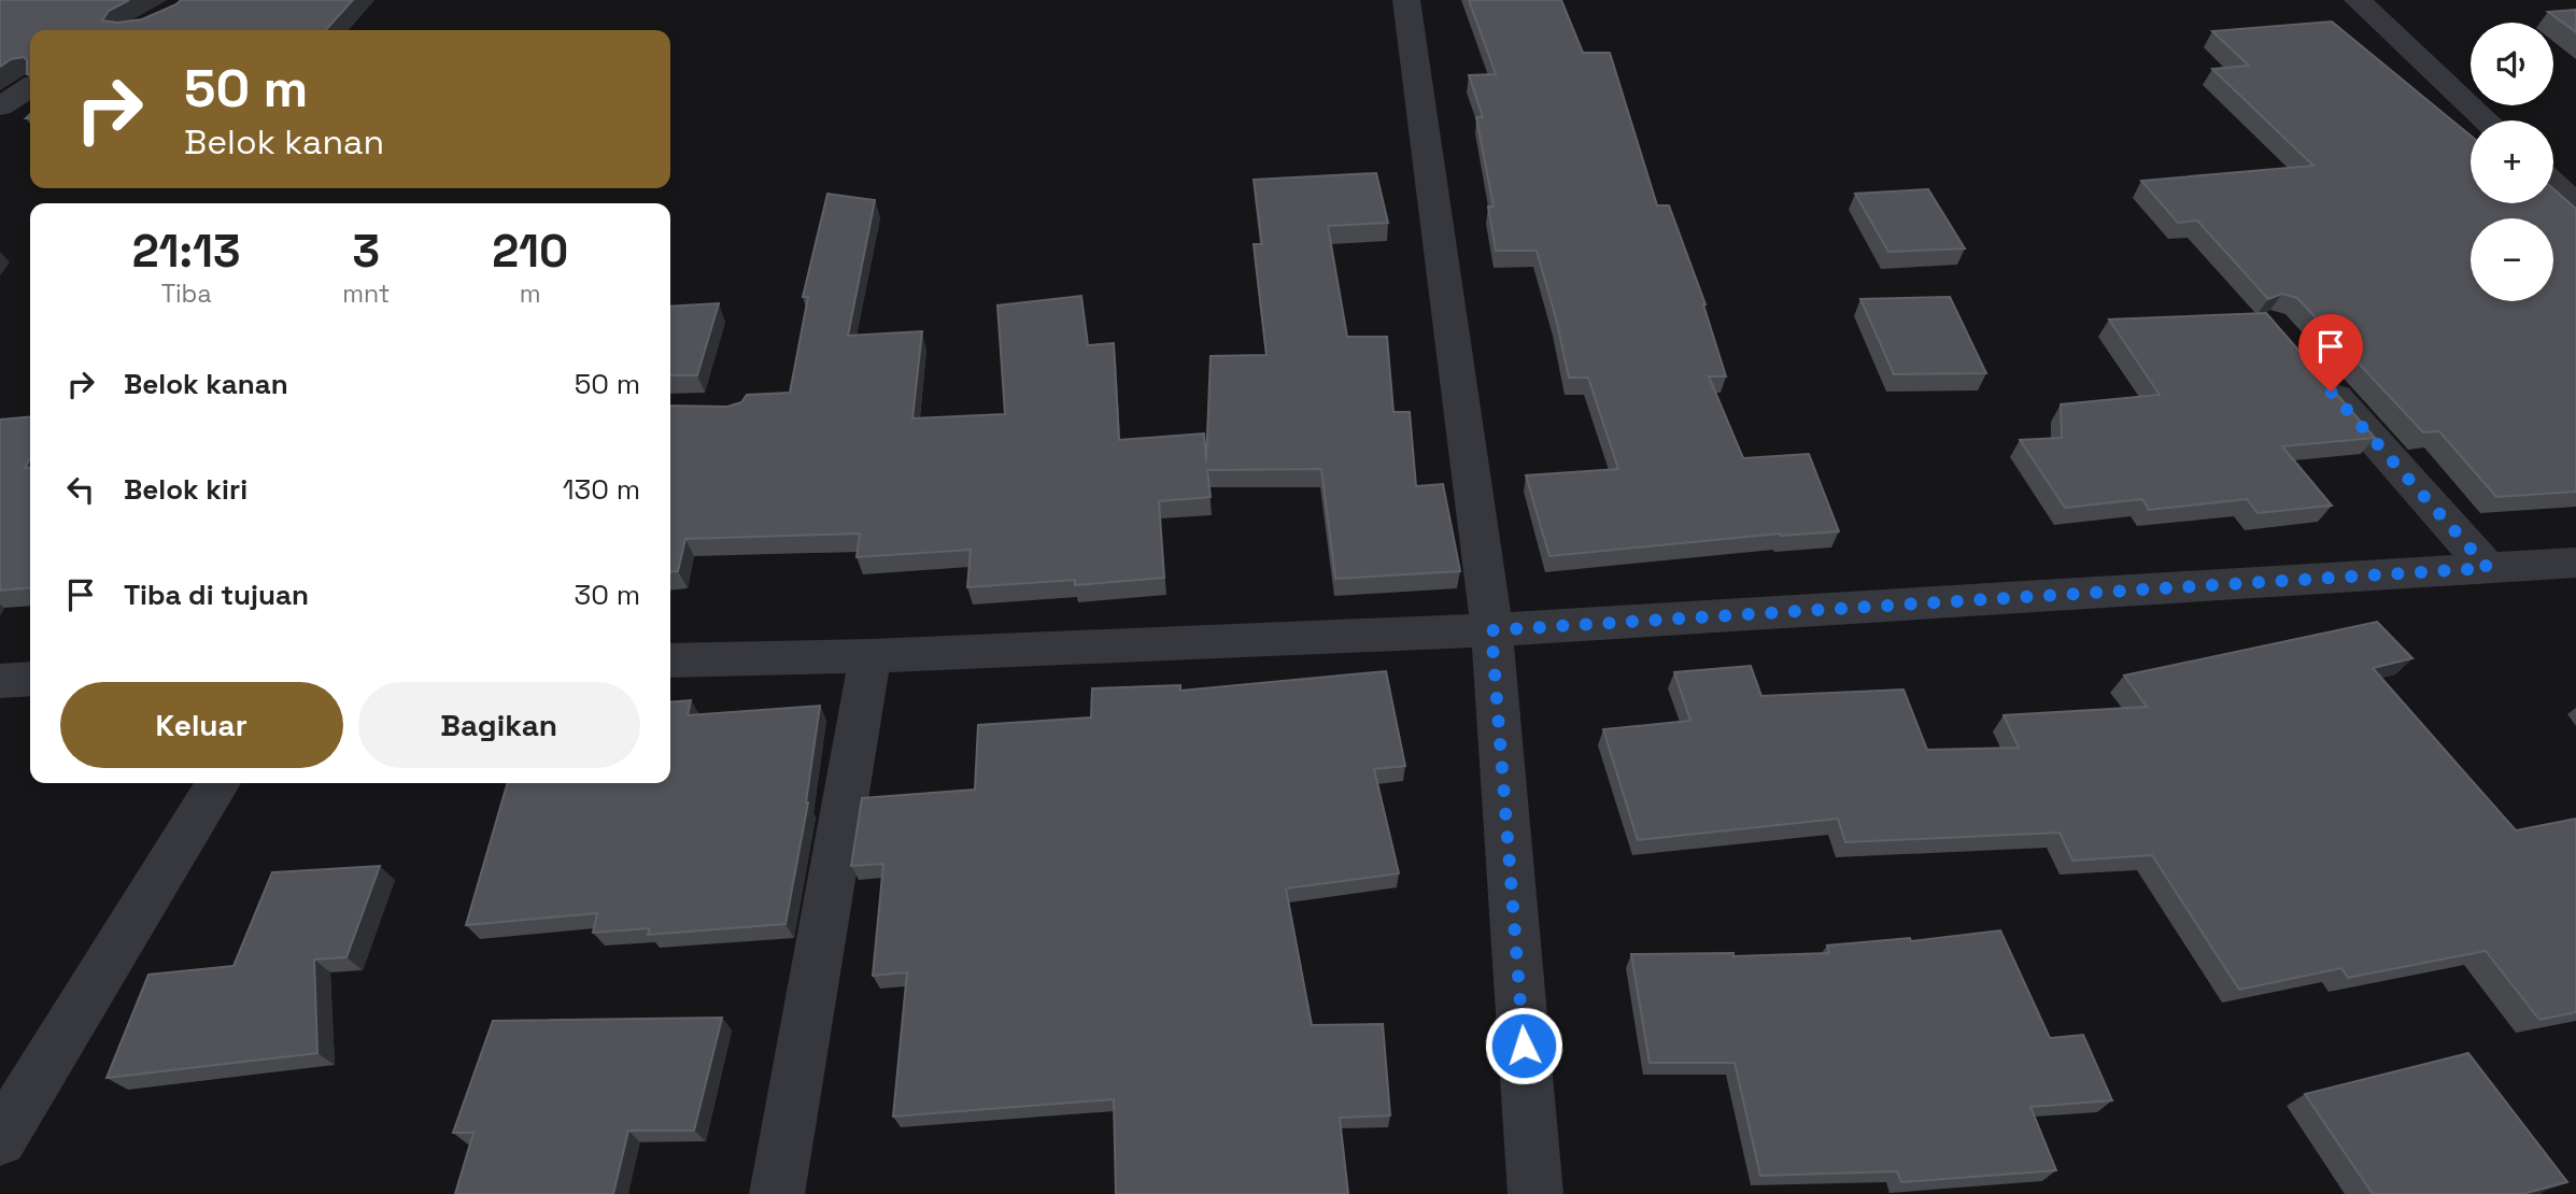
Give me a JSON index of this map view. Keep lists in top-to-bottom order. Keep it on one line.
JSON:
{"page":{"map_buttons":["+","−"],"turn":["50 m","Belok kanan"],"eta":["21:13","Tiba","3","mnt","210","m"],"list":[{"name":"Belok kanan","value":"50 m"},{"name":"Belok kiri","value":"130 m"},{"name":"Tiba di tujuan","value":"30 m"}],"buttons":["Keluar","Bagikan"]}}
